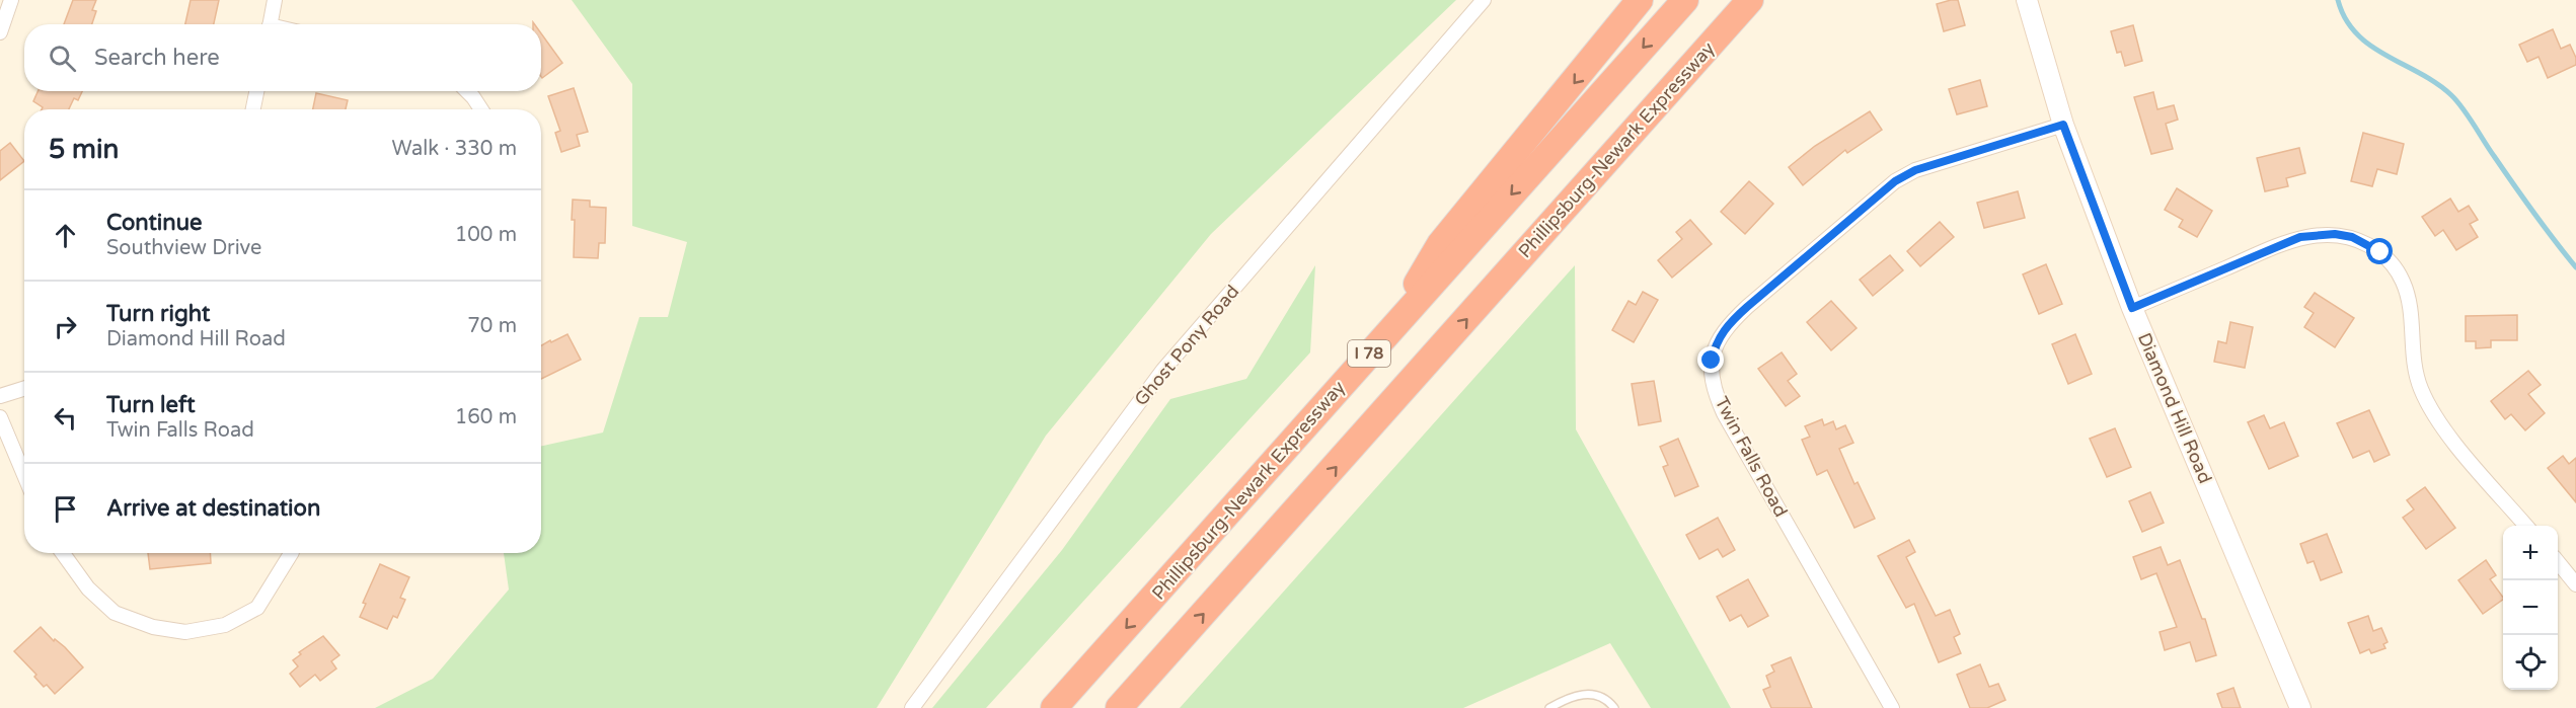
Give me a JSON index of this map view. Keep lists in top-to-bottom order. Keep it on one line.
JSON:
{"streets":{"highway":["Phillipsburg-Newark Expressway","I 78"],"main road":["Diamond Hill Road"],"street":["Ghost Pony Road","Twin Falls Road"]},"crossings":[["Diamond Hill Road","Twin Falls Road"]],"page":{"search":"Search here","heading":["5 min","Walk · 330 m"],"list":[["Continue","Southview Drive","100 m"],["Turn right","Diamond Hill Road","70 m"],["Turn left","Twin Falls Road","160 m"],"Arrive at destination"],"map_buttons":["+","−"]}}
